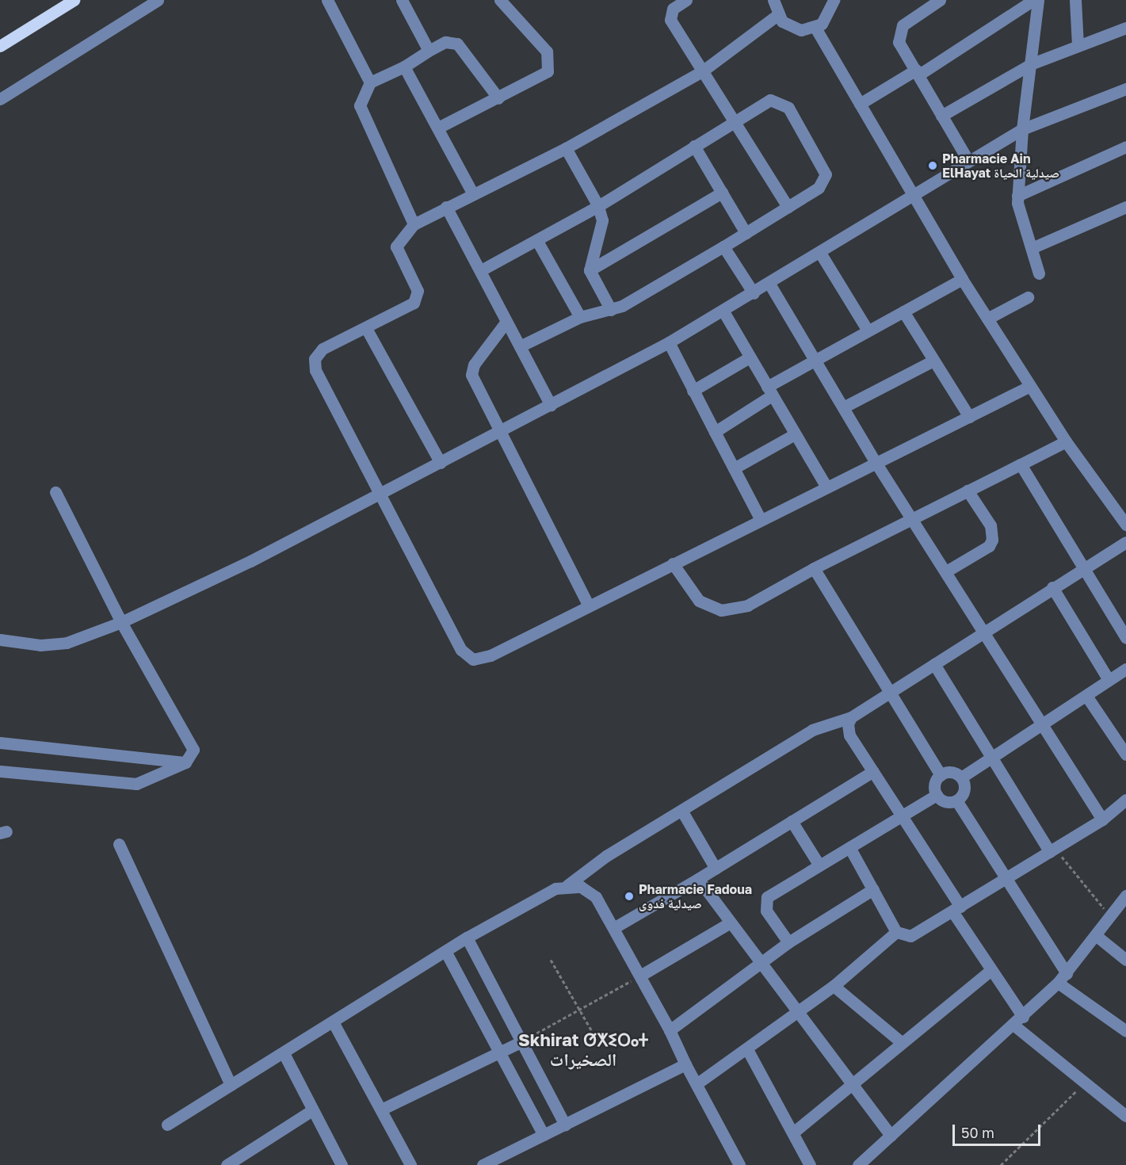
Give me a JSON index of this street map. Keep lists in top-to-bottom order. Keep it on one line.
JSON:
{"districts":["Skhirat ⵚⵅⵉⵔⴰⵜ الصخيرات"],"places":["Pharmacie Ain ElHayat صيدلية الحياة","Pharmacie Fadoua صيدلية فدوى"],"scale_bar":"50 m"}
